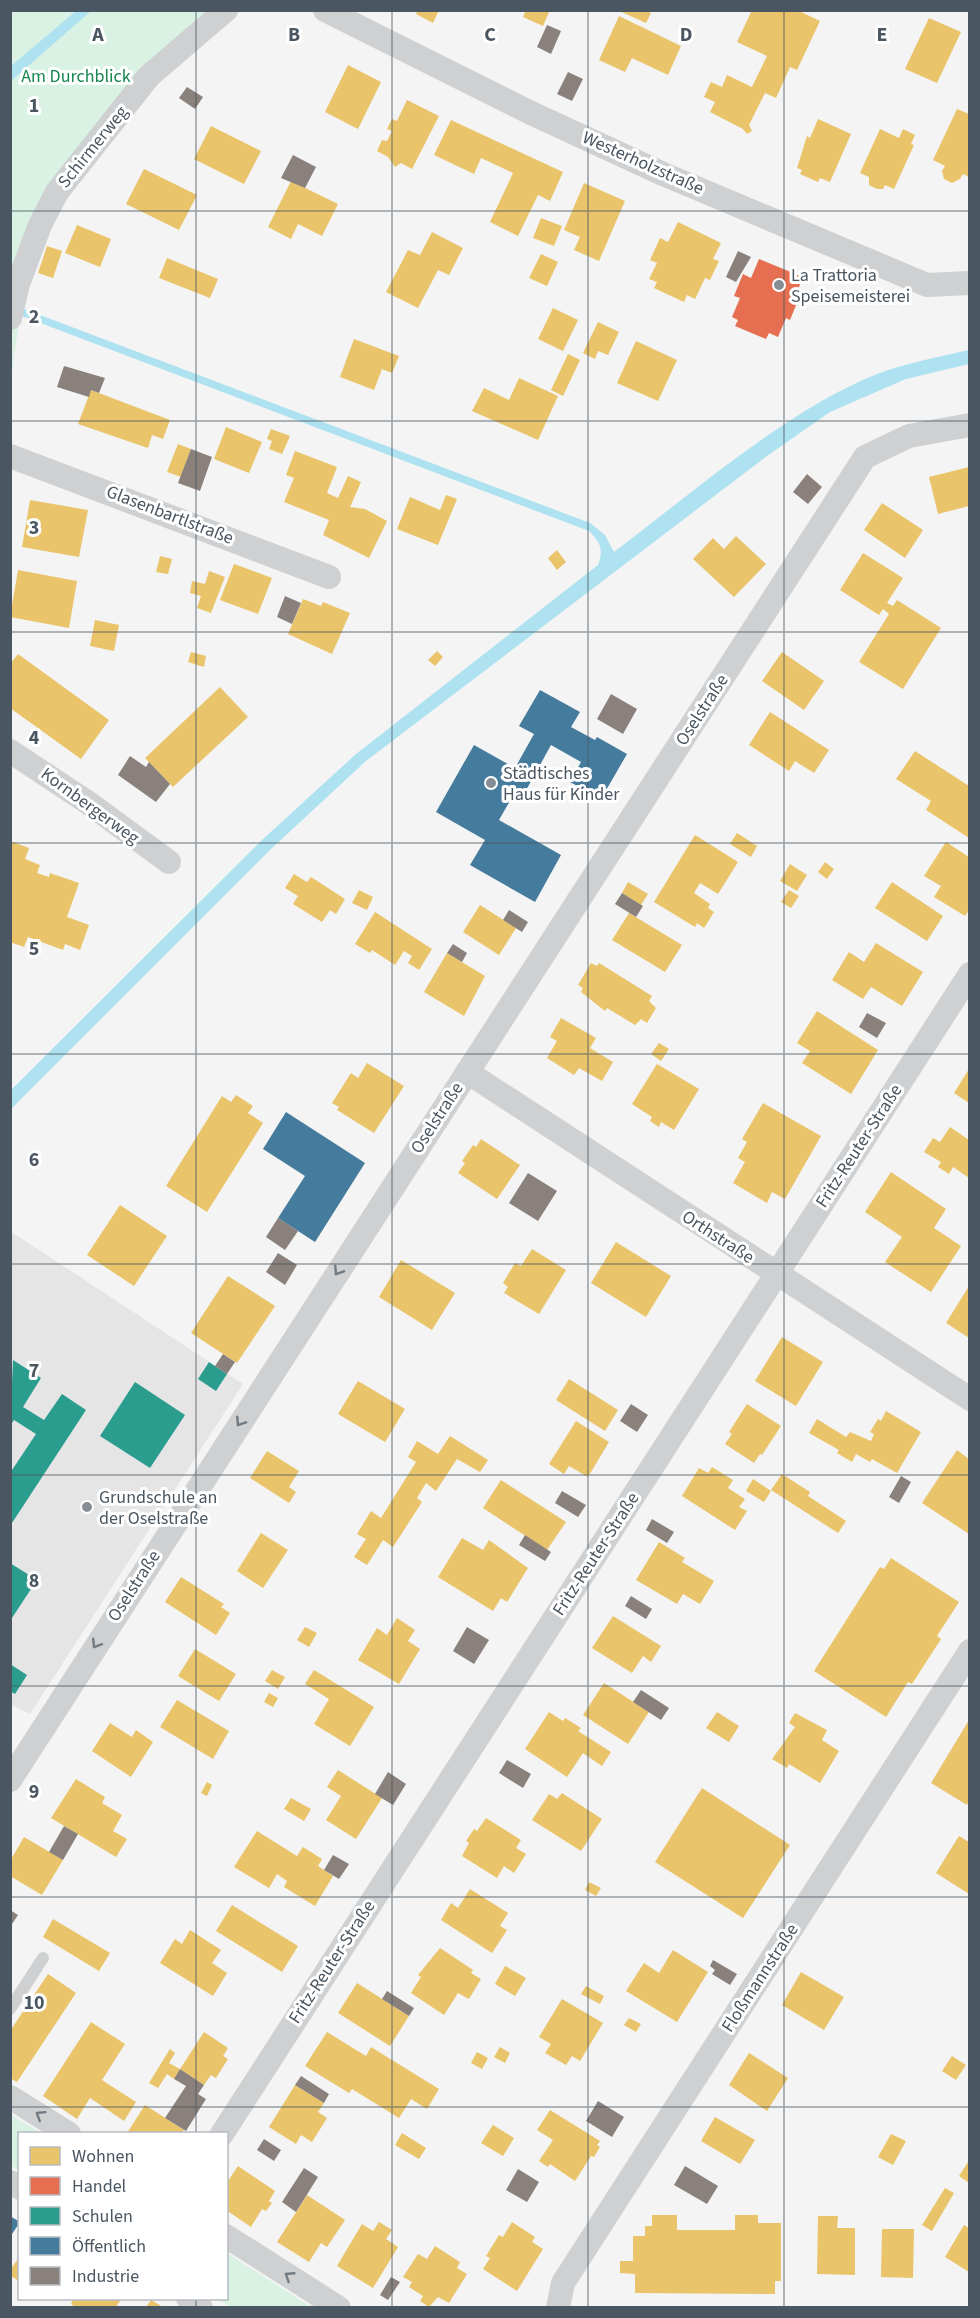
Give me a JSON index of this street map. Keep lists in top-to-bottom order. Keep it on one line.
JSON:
{"streets":{"street":["Schirmerweg","Westerholzstraße","Glasenbartlstraße","Oselstraße","Kornbergerweg","Fritz-Reuter-Straße","Orthstraße","Floßmannstraße"]},"crossings":[["Oselstraße","Orthstraße"],["Fritz-Reuter-Straße","Orthstraße"]],"one_way":["Oselstraße"],"parks":["Am Durchblick"],"places":["La Trattoria Speisemeisterei","Städtisches Haus für Kinder","Grundschule an der Oselstraße"],"legend":["Wohnen","Handel","Schulen","Öffentlich","Industrie"],"grid":{"columns":["A","B","C","D","E"],"rows":["1","2","3","4","5","6","7","8","9","10"]}}
